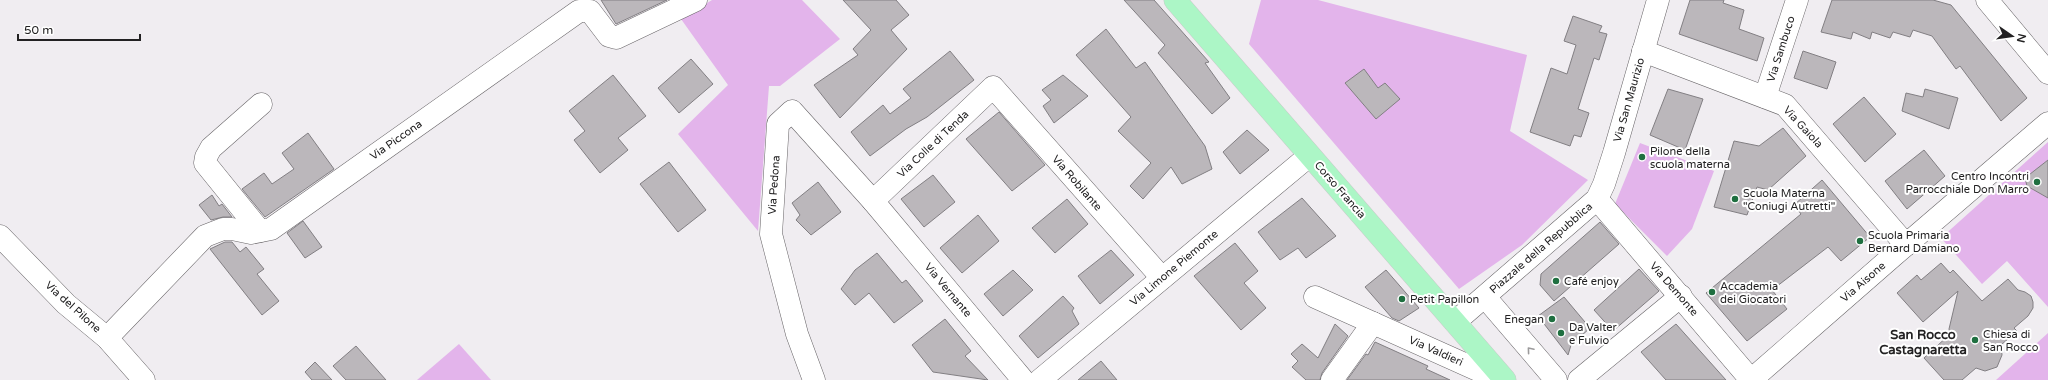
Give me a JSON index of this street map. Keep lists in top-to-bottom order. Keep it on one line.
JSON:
{"streets":{"main road":["Corso Francia"],"street":["Via Sambuco","Via San Maurizio","Via Gaiola","Via Piccona","Via Colle di Tenda","Via Robilante","Via Pedona","Piazzale della Repubblica","Via Limone Piemonte","Via Aisone","Via Demonte","Via Vernante","Via del Pilone","Via Valdieri"]},"crossings":[["Via Sambuco","Via Gaiola"],["Via San Maurizio","Via Gaiola"],["Via San Maurizio","Piazzale della Repubblica"],["Via San Maurizio","Via Demonte"],["Via Gaiola","Via Aisone"],["Via Piccona","Via del Pilone"],["Via Colle di Tenda","Via Robilante"],["Via Colle di Tenda","Via Pedona"],["Via Colle di Tenda","Via Vernante"],["Via Robilante","Via Limone Piemonte"],["Via Pedona","Via Vernante"],["Corso Francia","Piazzale della Repubblica"],["Corso Francia","Via Limone Piemonte"],["Piazzale della Repubblica","Via Demonte"],["Via Aisone","Via Demonte"]],"one_way":["Piazzale della Repubblica"],"districts":["San Rocco Castagnaretta"],"places":["Pilone della scuola materna","Centro Incontri Parrocchiale Don Marro","Scuola Materna \"Coniugi Autretti\"","Scuola Primaria Bernard Damiano","Café enjoy","Accademia dei Giocatori","Petit Papillon","Enegan","Da Valter e Fulvio","Chiesa di San Rocco"],"scale_bar":"50 m","north":"right"}
